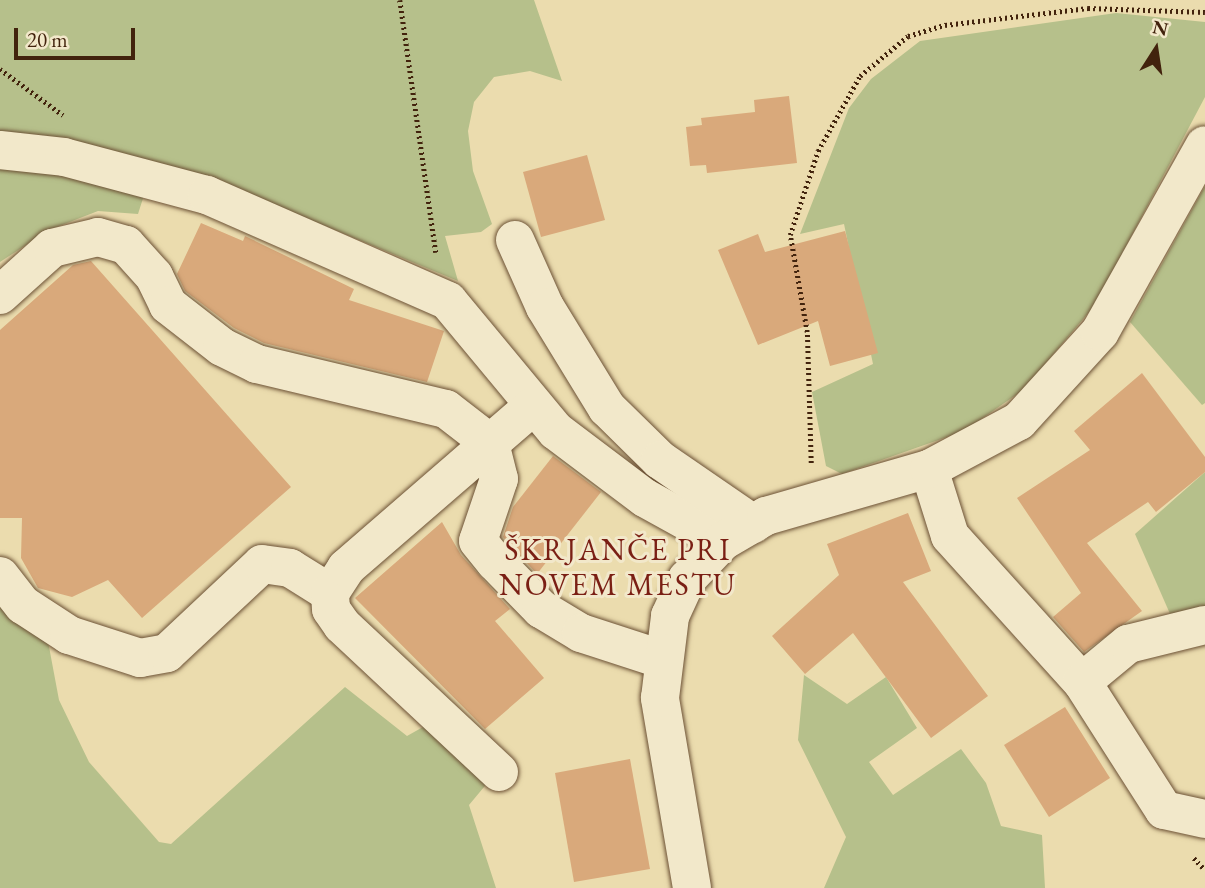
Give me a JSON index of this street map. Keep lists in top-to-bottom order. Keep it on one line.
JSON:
{"districts":["ŠKRJANČE PRI NOVEM MESTU"],"scale_bar":"20 m","north":"top"}
